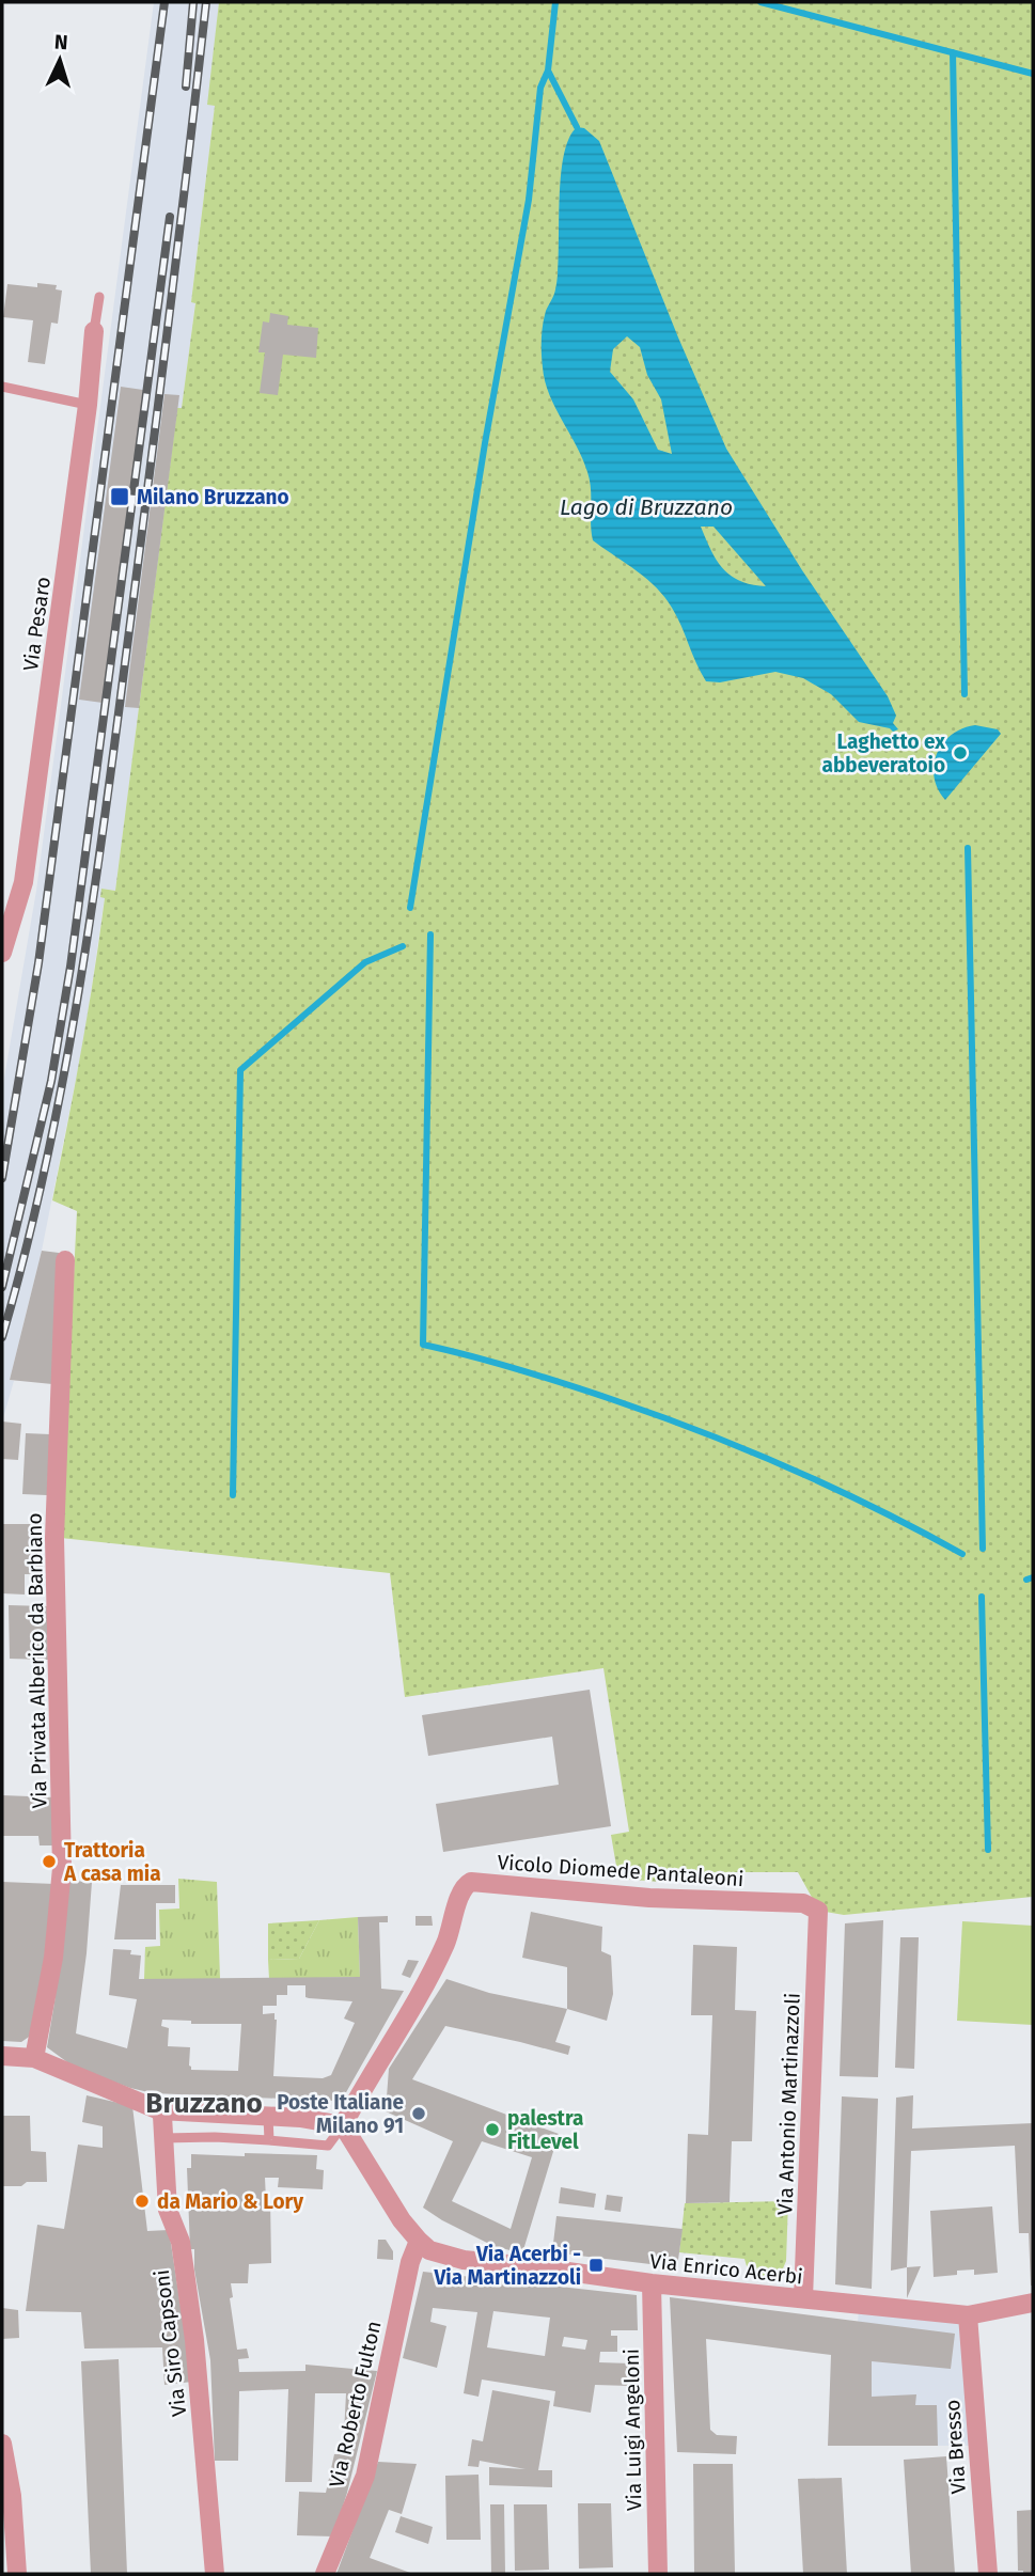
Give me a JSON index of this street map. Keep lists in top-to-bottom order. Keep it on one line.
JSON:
{"streets":{"street":["Via Pesaro","Via Privata Alberico da Barbiano","Vicolo Diomede Pantaleoni","Via Antonio Martinazzoli","Via Enrico Acerbi","Via Siro Capsoni","Via Roberto Fulton","Via Luigi Angeloni","Via Bresso"]},"crossings":[["Vicolo Diomede Pantaleoni","Via Antonio Martinazzoli"],["Via Antonio Martinazzoli","Via Enrico Acerbi"],["Via Enrico Acerbi","Via Roberto Fulton"],["Via Enrico Acerbi","Via Luigi Angeloni"],["Via Enrico Acerbi","Via Bresso"]],"districts":["Bruzzano"],"water":["Lago di Bruzzano"],"places":{"transit":["Milano Bruzzano","Via Acerbi - Via Martinazzoli"],"other":["Laghetto ex abbeveratoio","Trattoria A casa mia","Poste Italiane Milano 91","palestra FitLevel","da Mario & Lory"]},"north":"top"}
